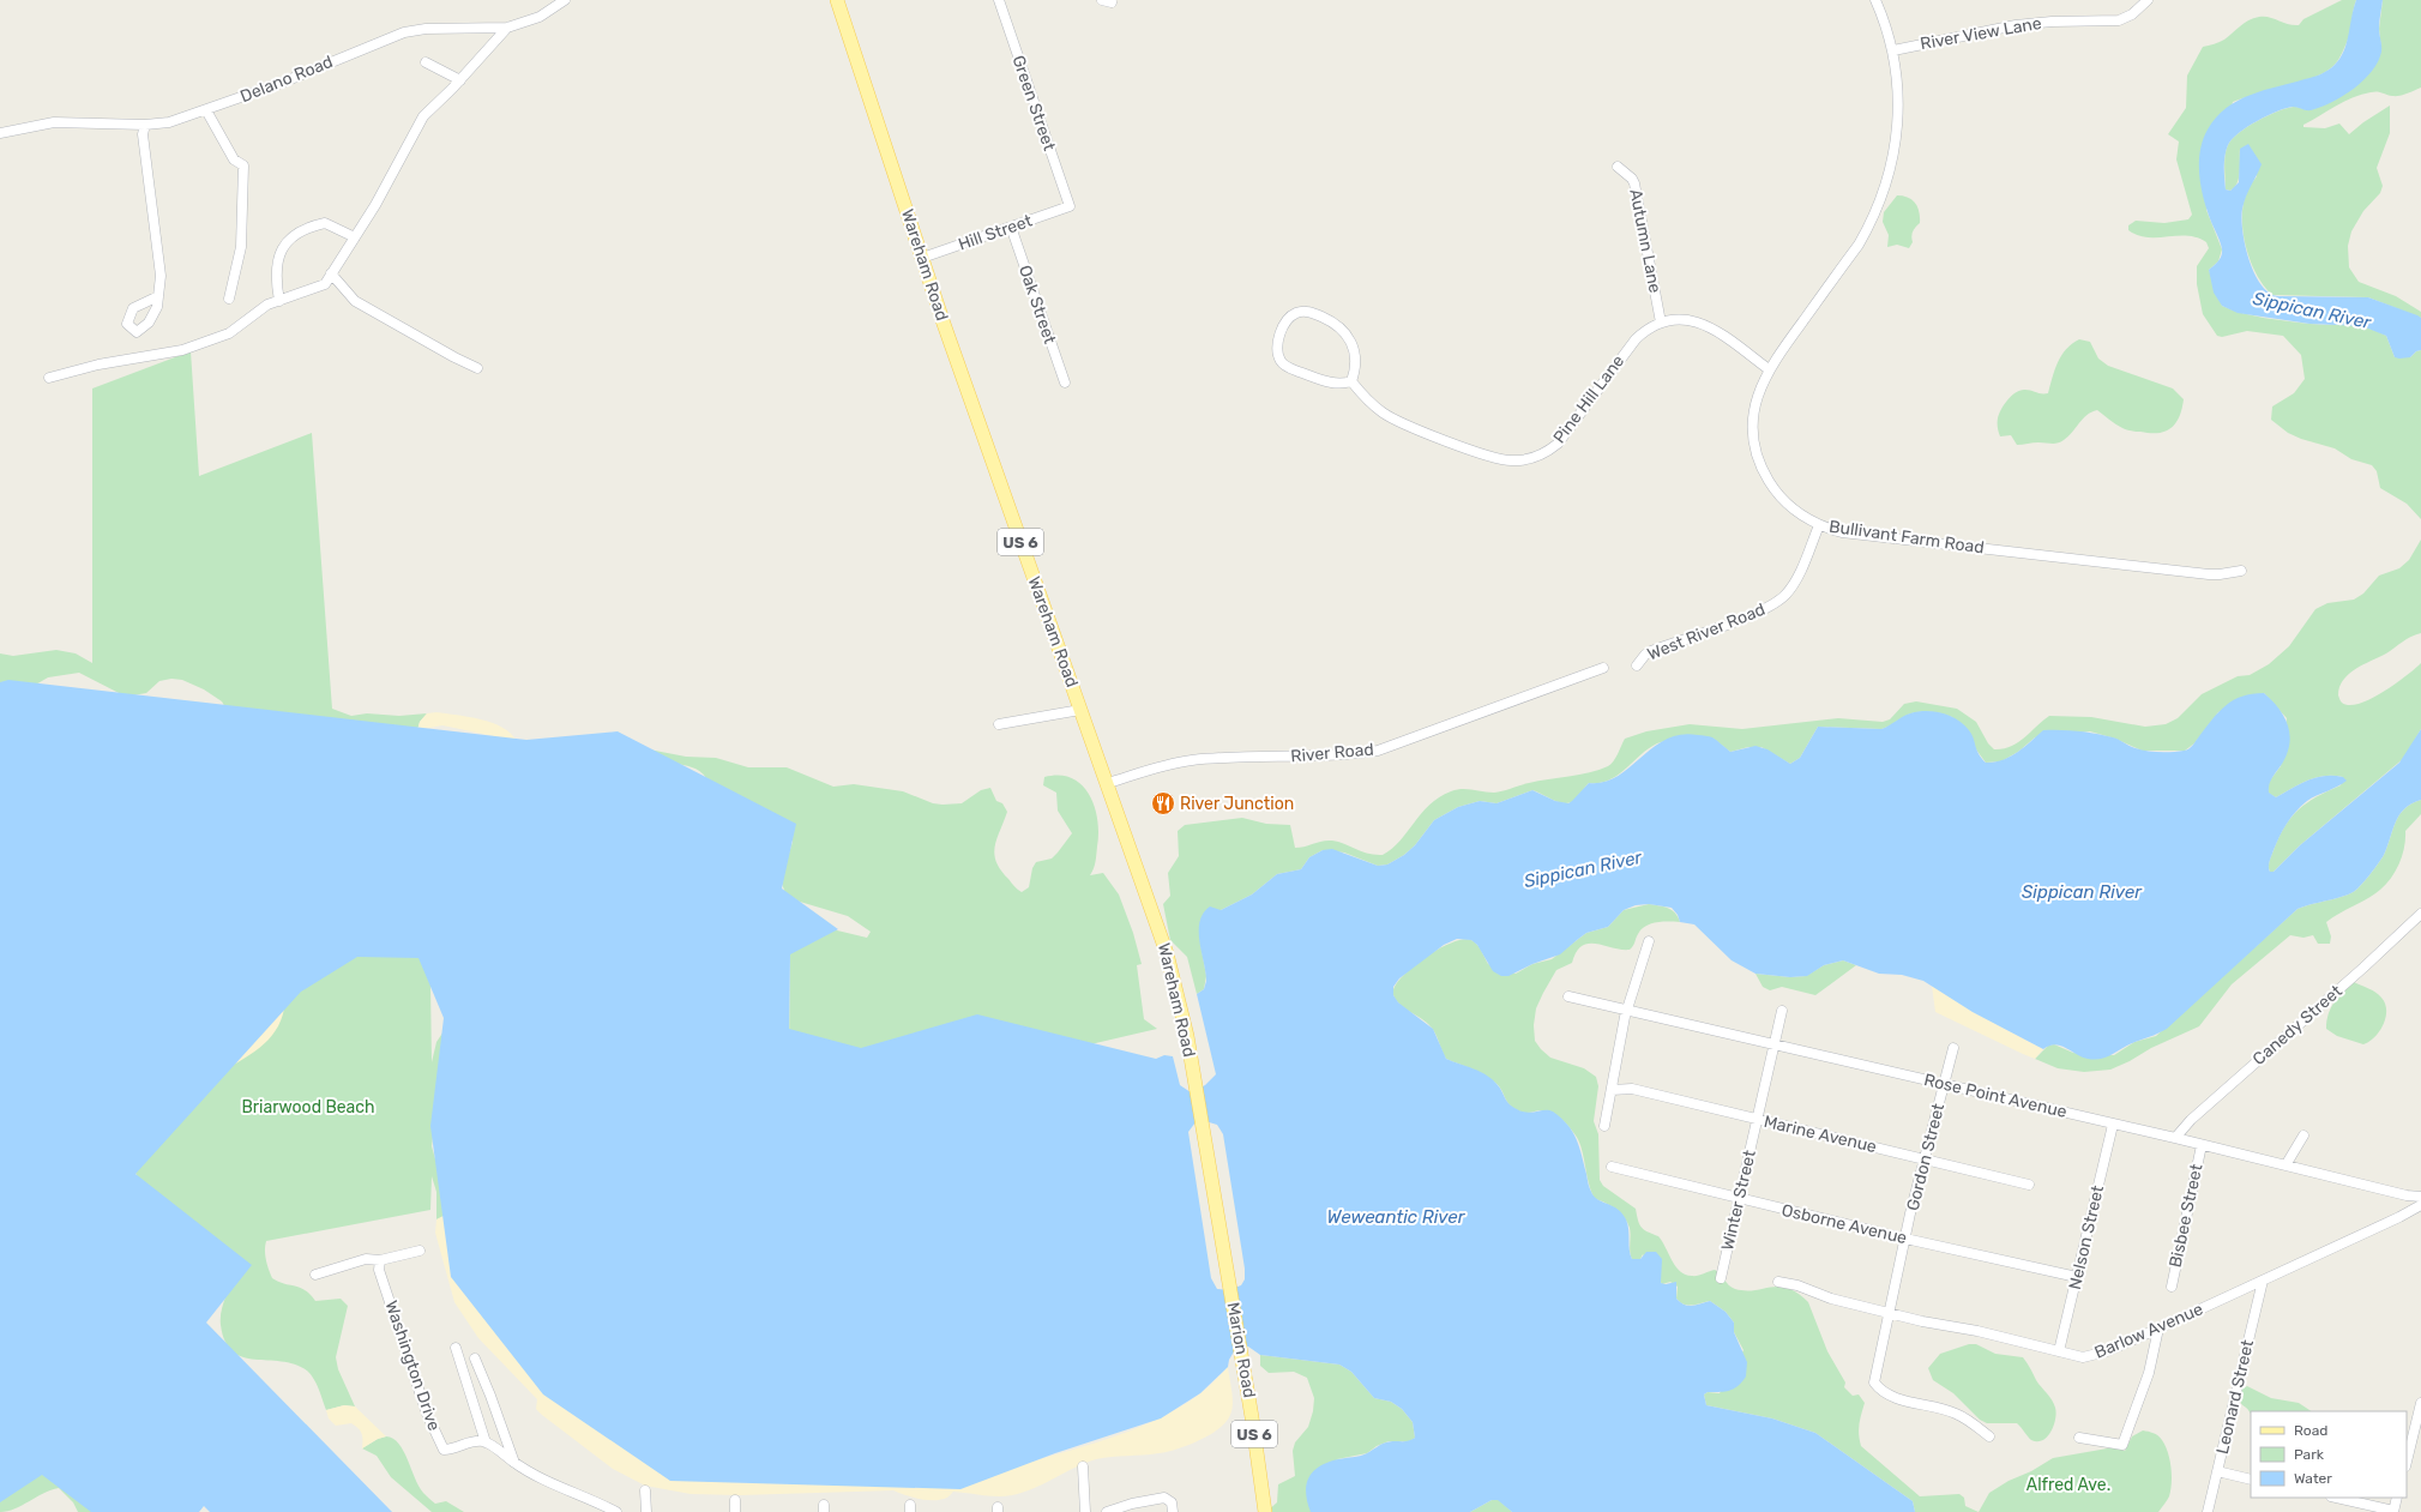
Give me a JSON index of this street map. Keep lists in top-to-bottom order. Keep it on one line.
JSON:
{"streets":{"main road":["Wareham Road","US 6","Marion Road"],"street":["River View Lane","Delano Road","Green Street","Hill Street","Autumn Lane","Oak Street","Pine Hill Lane","Bullivant Farm Road","West River Road","River Road","Canedy Street","Rose Point Avenue","Marine Avenue","Gordon Street","Winter Street","Bisbee Street","Osborne Avenue","Nelson Street","Barlow Avenue","Washington Drive","Leonard Street"]},"crossings":[["River View Lane","Bullivant Farm Road"],["Green Street","Hill Street"],["Hill Street","Wareham Road"],["Hill Street","Oak Street"],["Autumn Lane","Pine Hill Lane"],["Wareham Road","River Road"],["Wareham Road","Marion Road"],["Pine Hill Lane","Bullivant Farm Road"],["Bullivant Farm Road","West River Road"],["Canedy Street","Rose Point Avenue"],["Rose Point Avenue","Gordon Street"],["Rose Point Avenue","Winter Street"],["Rose Point Avenue","Bisbee Street"],["Rose Point Avenue","Nelson Street"],["Marine Avenue","Gordon Street"],["Marine Avenue","Winter Street"],["Gordon Street","Osborne Avenue"],["Gordon Street","Barlow Avenue"],["Winter Street","Osborne Avenue"],["Osborne Avenue","Nelson Street"],["Nelson Street","Barlow Avenue"],["Barlow Avenue","Leonard Street"]],"water":["Sippican River","Weweantic River"],"parks":["Briarwood Beach","Alfred Ave."],"places":{"restaurant":["River Junction"]},"legend":["Road","Park","Water"]}
